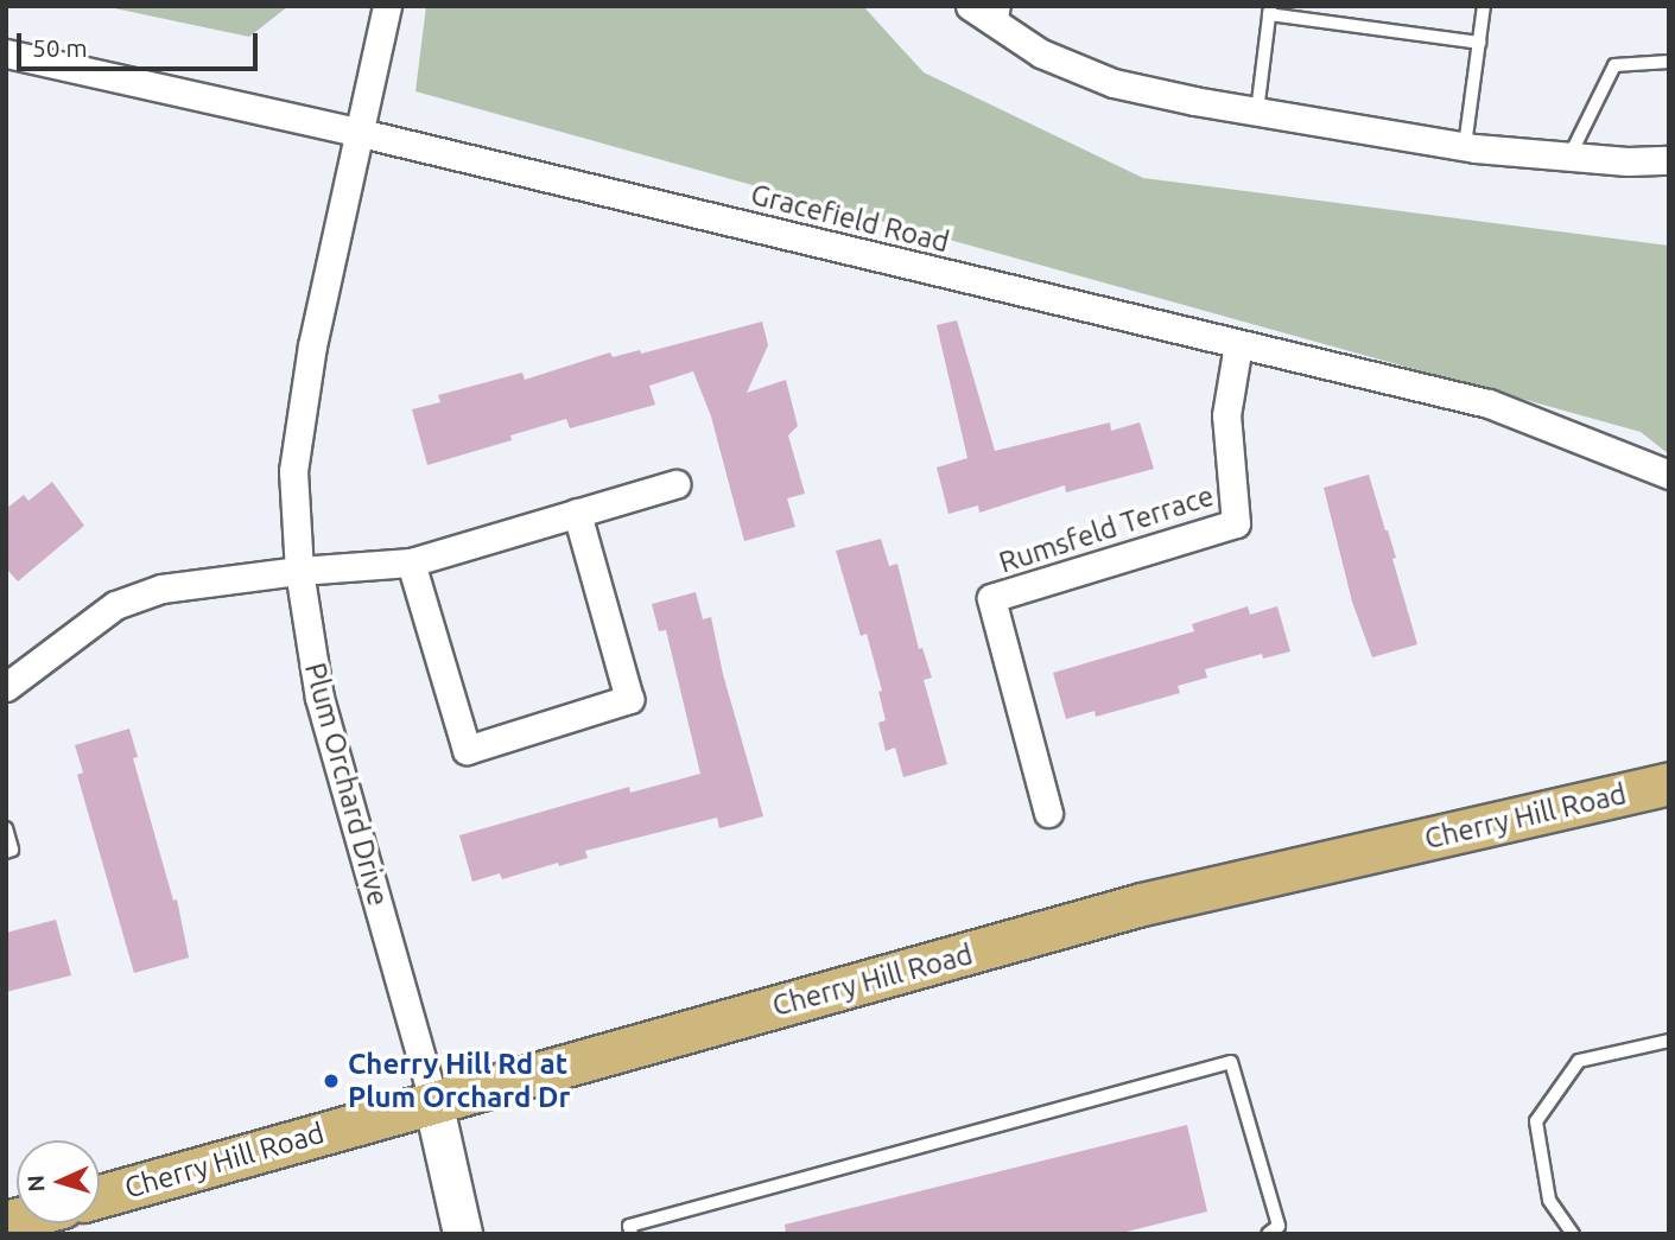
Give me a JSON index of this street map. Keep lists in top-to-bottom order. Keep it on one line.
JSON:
{"streets":{"main road":["Cherry Hill Road"],"street":["Gracefield Road","Rumsfeld Terrace","Plum Orchard Drive"]},"crossings":[["Gracefield Road","Rumsfeld Terrace"],["Gracefield Road","Plum Orchard Drive"],["Plum Orchard Drive","Cherry Hill Road"]],"places":["Cherry Hill Rd at Plum Orchard Dr"],"scale_bar":"50 m","north":"left"}
